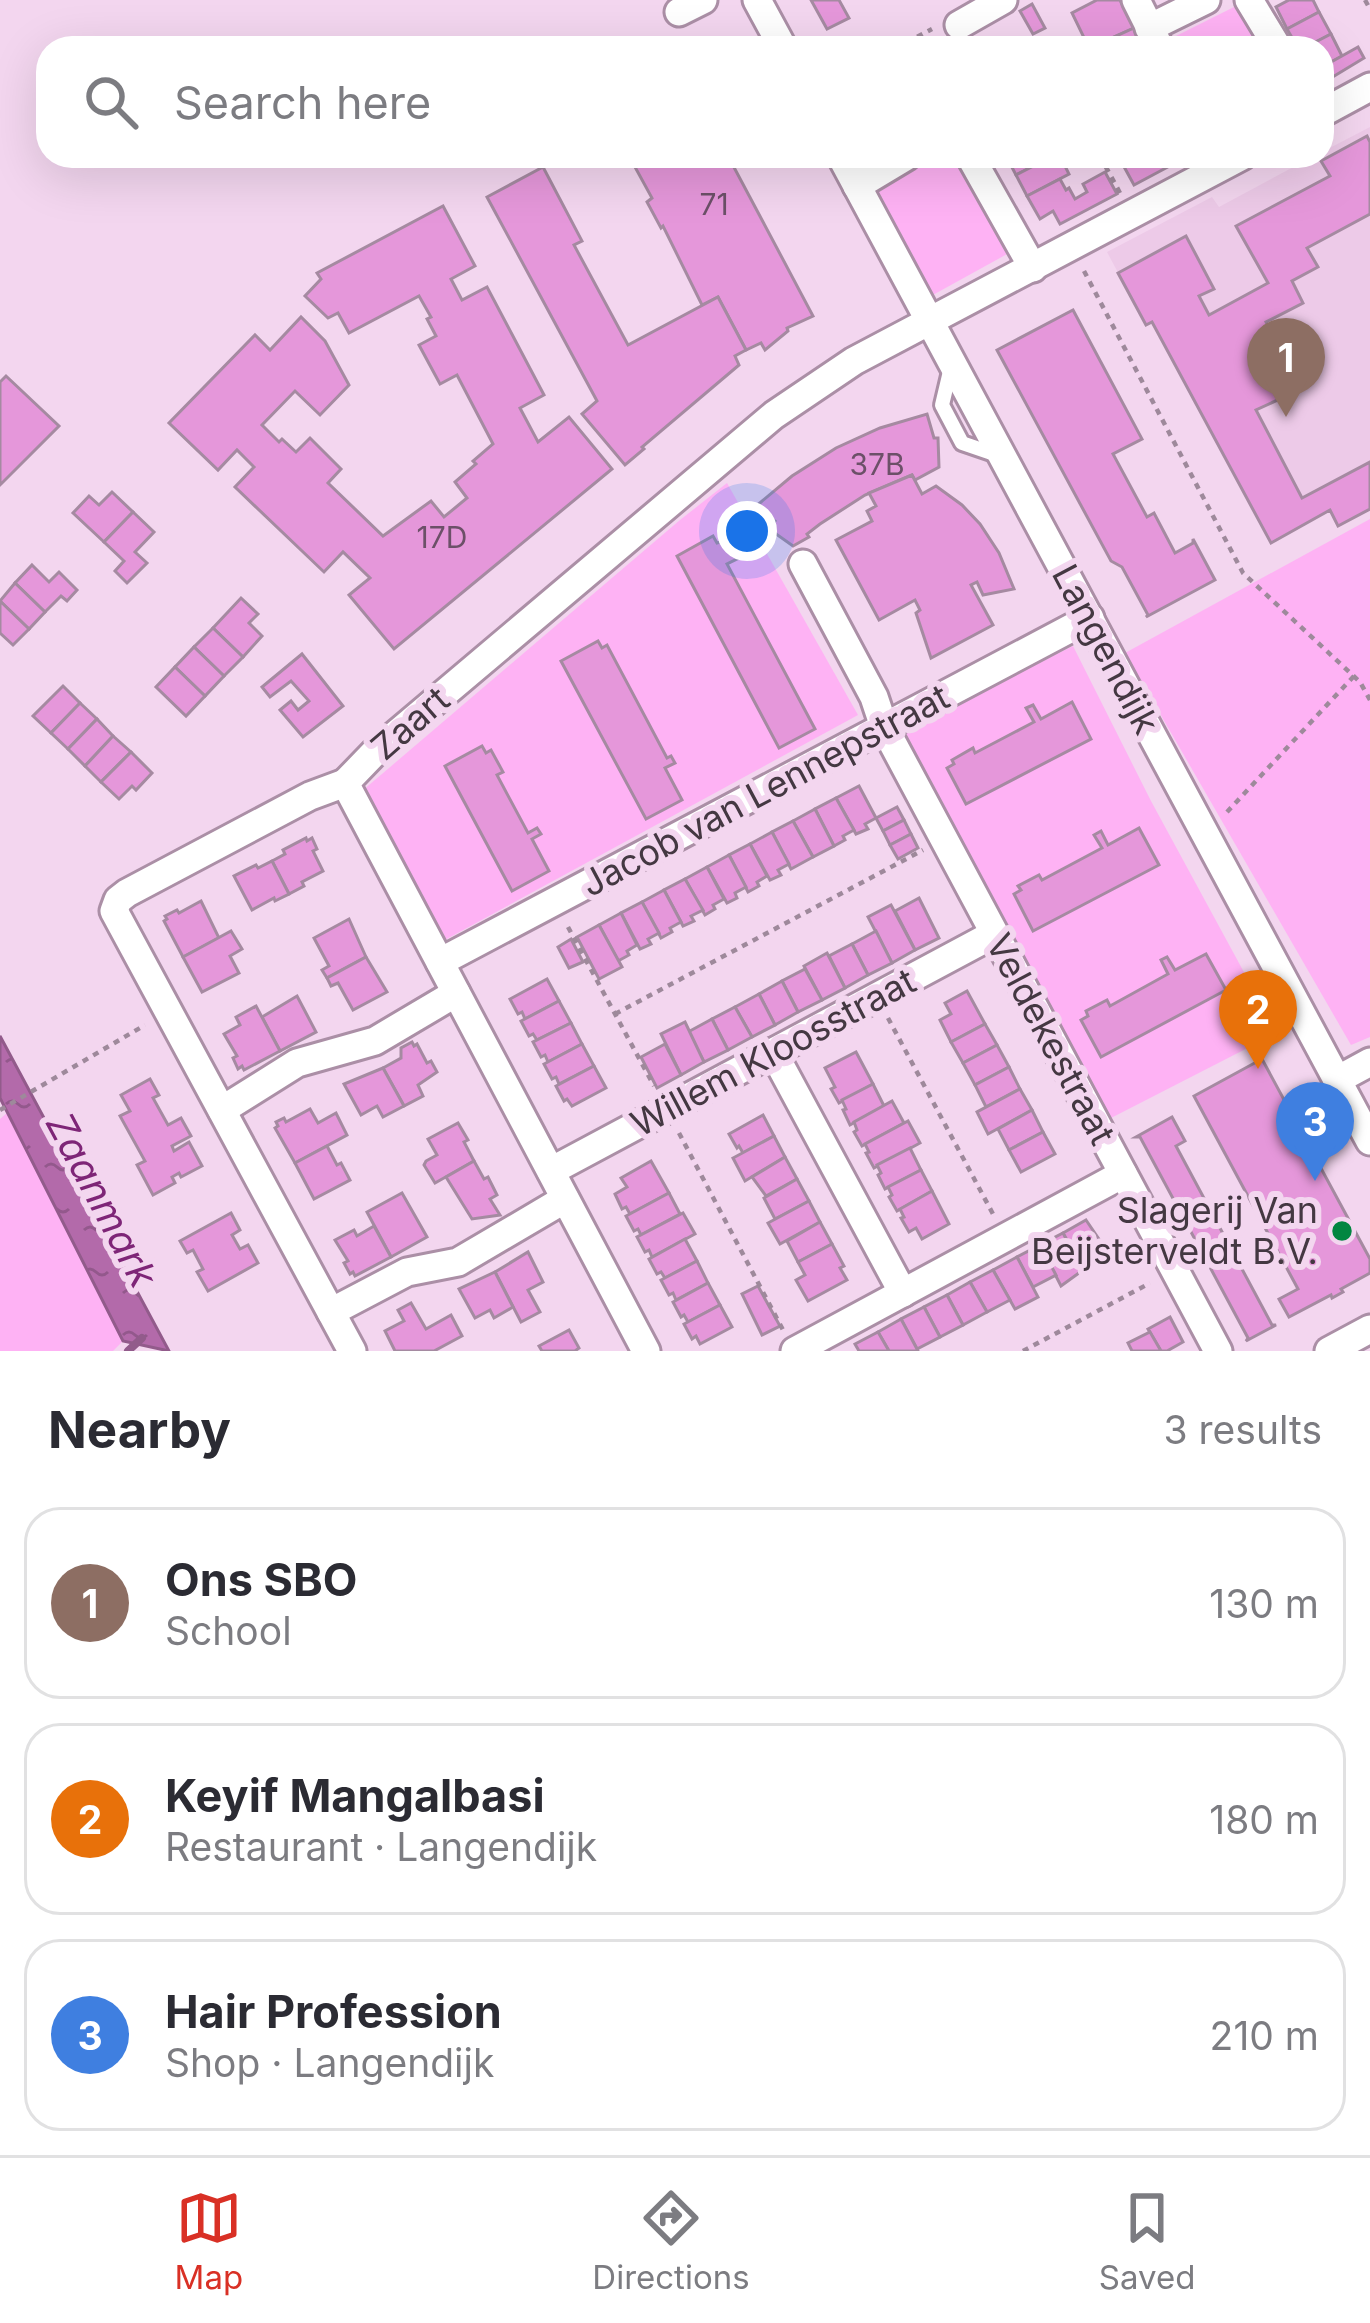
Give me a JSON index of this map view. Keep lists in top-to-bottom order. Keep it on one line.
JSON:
{"streets":{"street":["Langendijk","Zaart","Jacob van Lennepstraat","Veldekestraat","Willem Kloosstraat"]},"crossings":[["Langendijk","Zaart"],["Langendijk","Jacob van Lennepstraat"],["Zaart","Jacob van Lennepstraat"],["Zaart","Willem Kloosstraat"],["Jacob van Lennepstraat","Veldekestraat"],["Veldekestraat","Willem Kloosstraat"]],"water":["Zaanmark"],"places":["Slagerij Van Beijsterveldt B.V."],"house_numbers":["71","37B","17D"],"page":{"search":"Search here","pins":["1","2","3"],"heading":["Nearby","3 results"],"list":[{"mark":"1","name":"Ons SBO","note":"School","value":"130 m"},{"mark":"2","name":"Keyif Mangalbasi","note":"Restaurant · Langendijk","value":"180 m"},{"mark":"3","name":"Hair Profession","note":"Shop · Langendijk","value":"210 m"}],"nav":["Map","Directions","Saved"]}}
